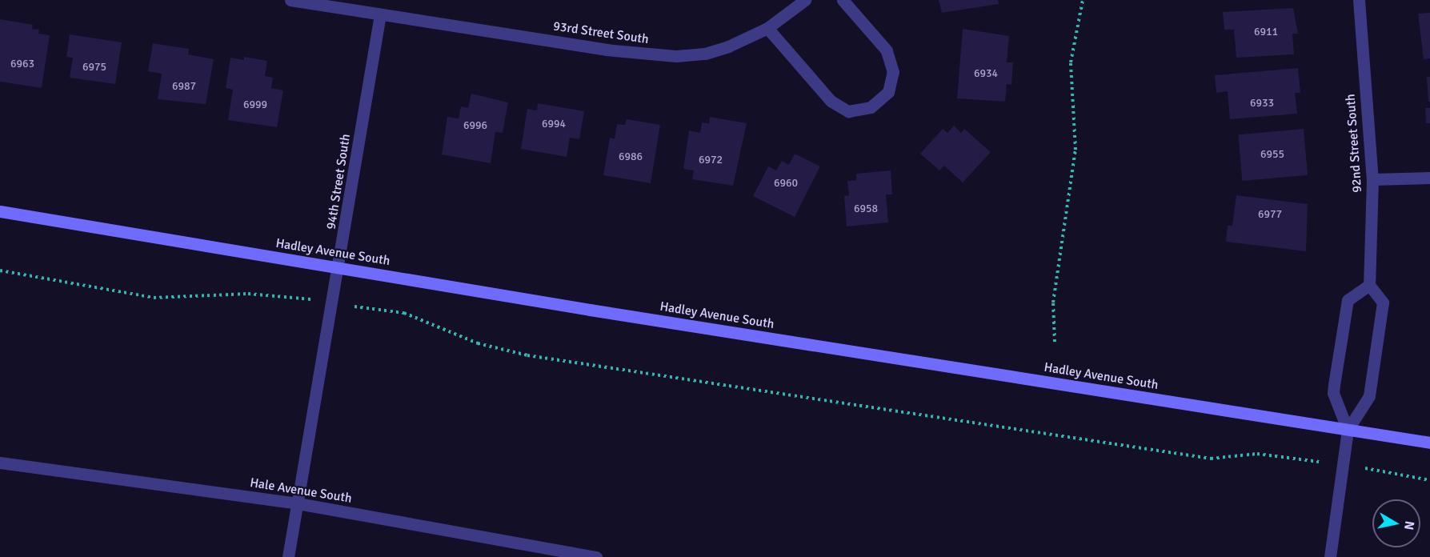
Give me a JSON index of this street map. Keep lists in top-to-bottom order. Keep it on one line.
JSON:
{"streets":{"street":["93rd Street South","92nd Street South","94th Street South","Hadley Avenue South","Hale Avenue South"]},"crossings":[["93rd Street South","94th Street South"],["94th Street South","Hadley Avenue South"],["94th Street South","Hale Avenue South"]],"house_numbers":["6911","6963","6975","6934","6987","6933","6999","6994","6996","6955","6986","6972","6960","6958","6977"],"north":"right"}
